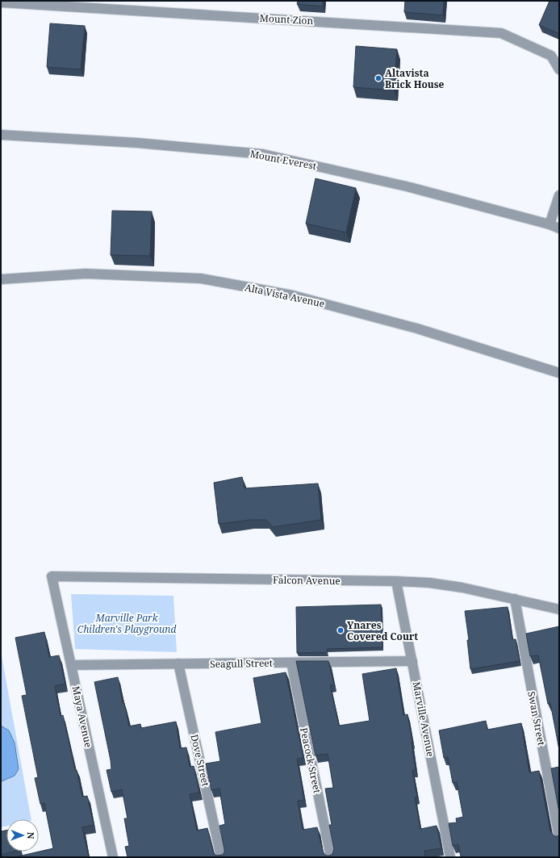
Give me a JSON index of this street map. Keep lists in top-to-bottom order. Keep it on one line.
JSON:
{"streets":{"street":["Mount Zion","Mount Everest","Alta Vista Avenue","Falcon Avenue","Seagull Street","Maya Avenue","Swan Street","Marville Avenue","Dove Street","Peacock Street"]},"crossings":[["Falcon Avenue","Maya Avenue"],["Falcon Avenue","Swan Street"],["Falcon Avenue","Marville Avenue"],["Seagull Street","Maya Avenue"],["Seagull Street","Marville Avenue"],["Seagull Street","Dove Street"],["Seagull Street","Peacock Street"]],"parks":["Marville Park Children's Playground"],"places":["Altavista Brick House","Ynares Covered Court"],"north":"right"}
